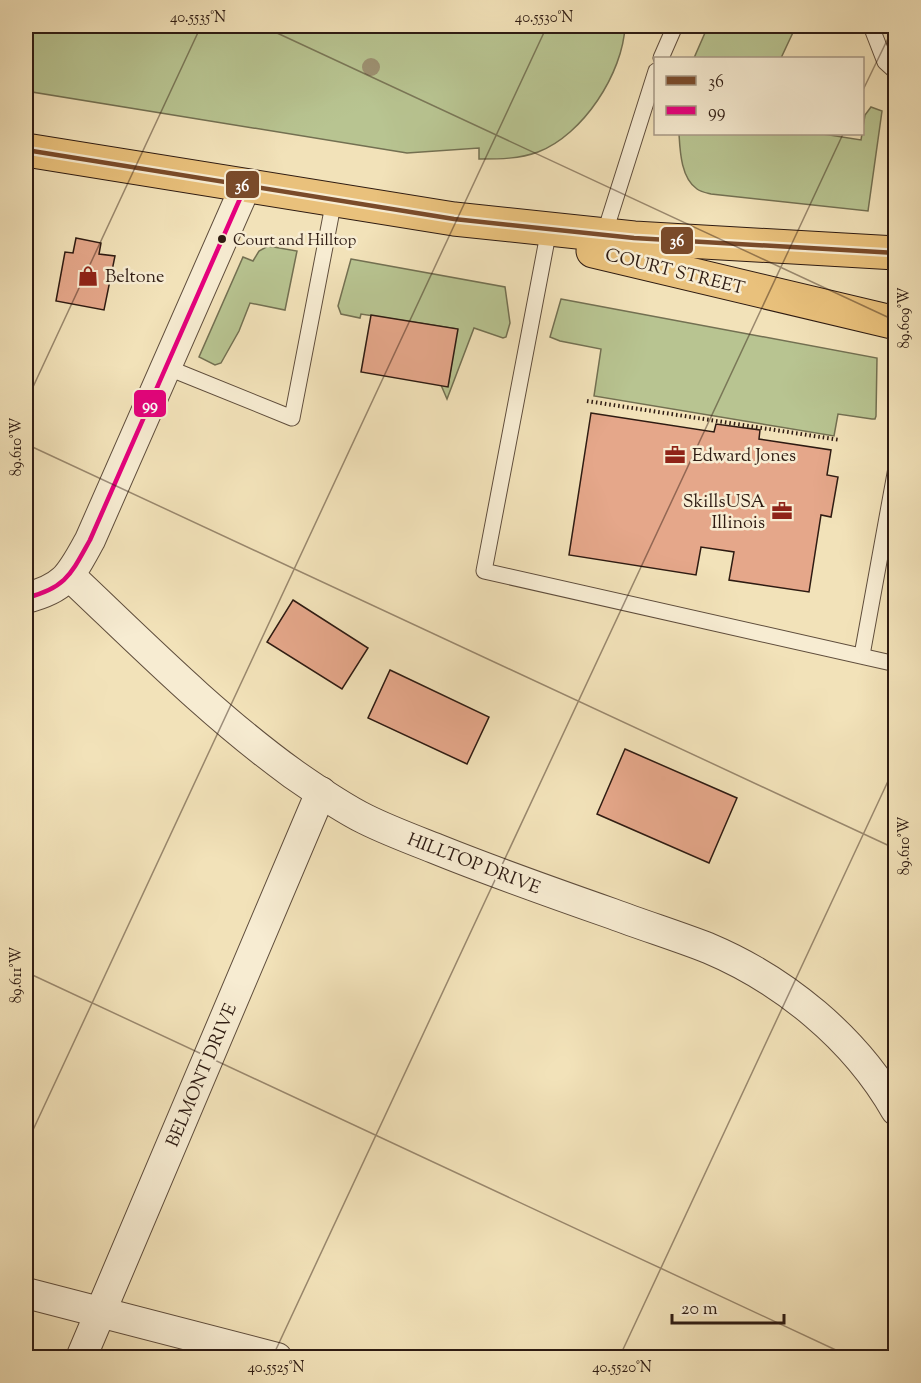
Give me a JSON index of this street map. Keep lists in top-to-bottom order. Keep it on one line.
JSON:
{"streets":{"main road":["COURT STREET"],"street":["HILLTOP DRIVE","BELMONT DRIVE"]},"crossings":[["HILLTOP DRIVE","BELMONT DRIVE"]],"places":{"other":["Court and Hilltop"],"shop":["Beltone"],"office":["Edward Jones","SkillsUSA Illinois"]},"lines":["transit line 36","transit line 99"],"legend":["36","99"],"scale_bar":"20 m","coordinates":["40.5535°N","40.5530°N","89.609°W","89.610°W","89.611°W","40.5525°N","40.5520°N"]}
